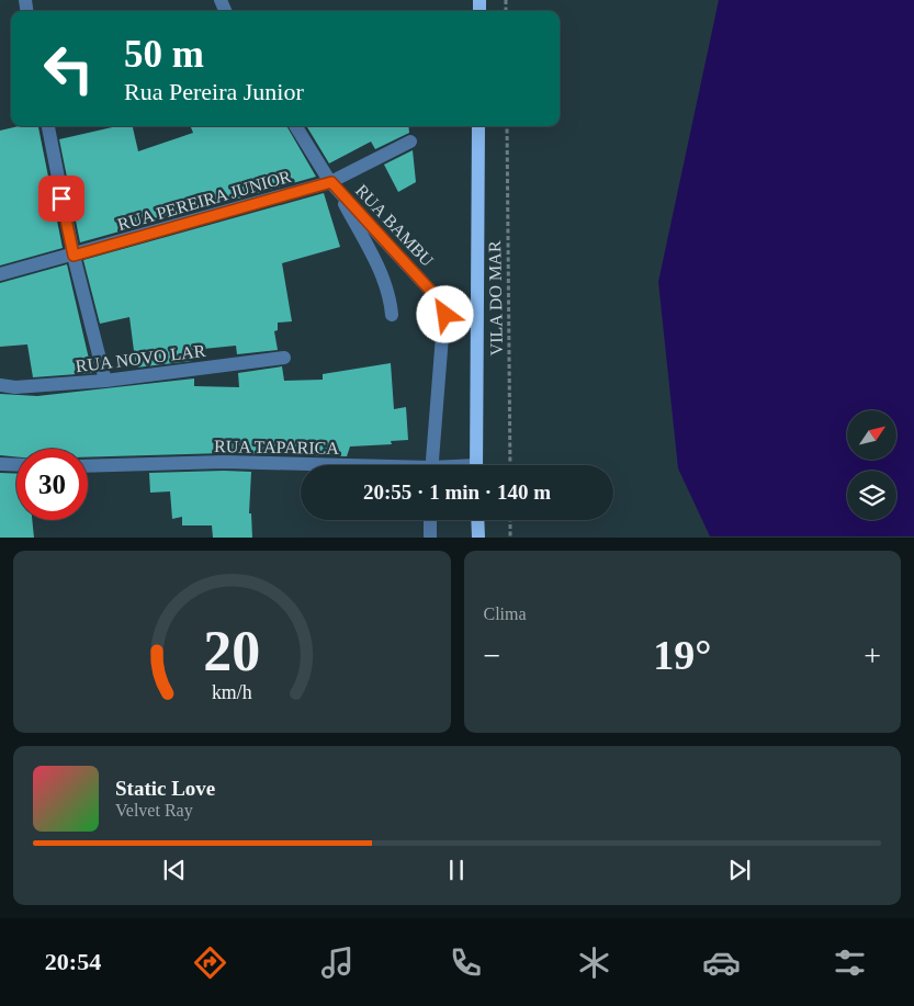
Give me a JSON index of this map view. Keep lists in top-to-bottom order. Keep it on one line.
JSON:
{"streets":{"street":["RUA PEREIRA JUNIOR","RUA BAMBU","RUA NOVO LAR","RUA TAPARICA"],"path":["VILA DO MAR"]},"crossings":[["RUA PEREIRA JUNIOR","RUA BAMBU"]],"north":"top right","page":{"turn":["50 m","Rua Pereira Junior"],"limit":"30","trip":"20:55 · 1 min · 140 m","tile":"Clima","heat":["−","19°","+"],"song":["Static Love","Velvet Ray"],"tabs":"20:54","gauge":["20","km/h"]}}
